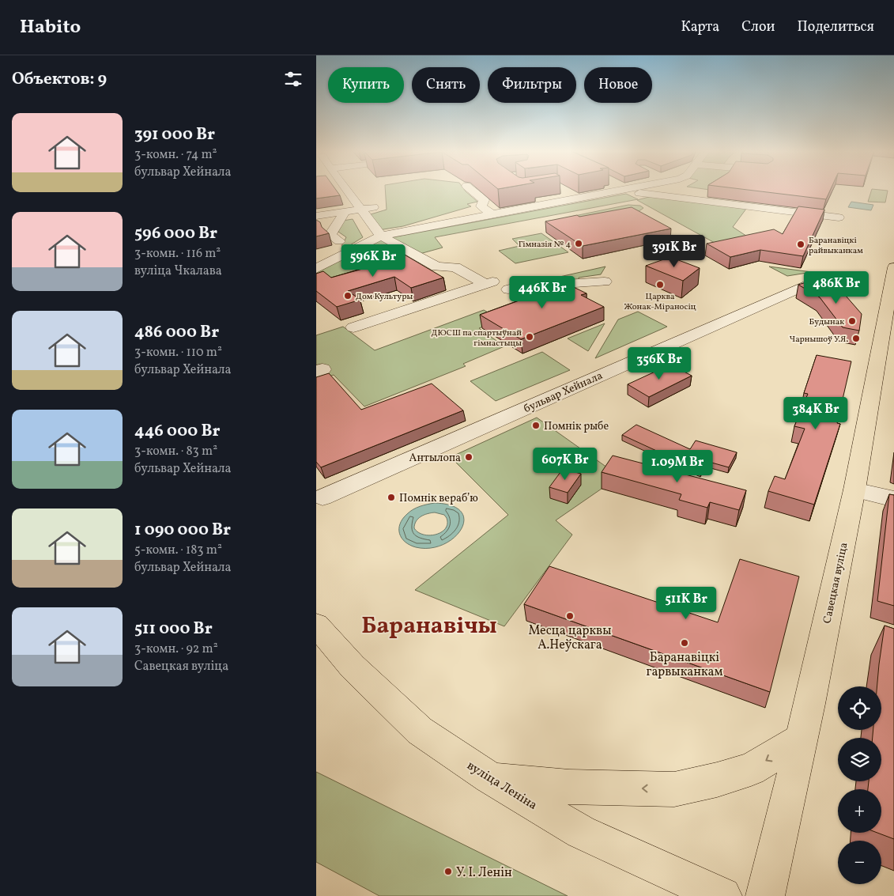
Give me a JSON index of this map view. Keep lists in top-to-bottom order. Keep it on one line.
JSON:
{"streets":{"main road":["Савецкая вуліца","вуліца Леніна"],"street":["бульвар Хейнала"]},"districts":["Баранавічы"],"places":["Гімназія № 4","Баранавіцкі райвыканкам","Царква Жонак-Міраносіц","Дом Культуры","Будынак","ДЮСШ па спартыўнай гімнастыцы","Чарнышоў У.Я.","Помнік рыбе","Антылопа","Помнік верабʼю","Месца царквы А.Неўскага","Баранавіцкі гарвыканкам","У. І. Ленін"],"page":{"header":"Habito","nav":["Карта","Слои","Поделиться"],"heading":"Объектов: 9","chip":["Купить","Снять","Фильтры","Новое"],"list":[{"name":"391 000 Br","note":"3-комн. · 74 m² · бульвар Хейнала"},{"name":"596 000 Br","note":"3-комн. · 116 m² · вуліца Чкалава"},{"name":"486 000 Br","note":"3-комн. · 110 m² · бульвар Хейнала"},{"name":"446 000 Br","note":"3-комн. · 83 m² · бульвар Хейнала"},{"name":"1 090 000 Br","note":"5-комн. · 183 m² · бульвар Хейнала"},{"name":"511 000 Br","note":"3-комн. · 92 m² · Савецкая вуліца"}],"price":["391K Br","596K Br","486K Br","446K Br","356K Br","384K Br","607K Br","1.09M Br","511K Br"],"map_buttons":["+","−"]}}
